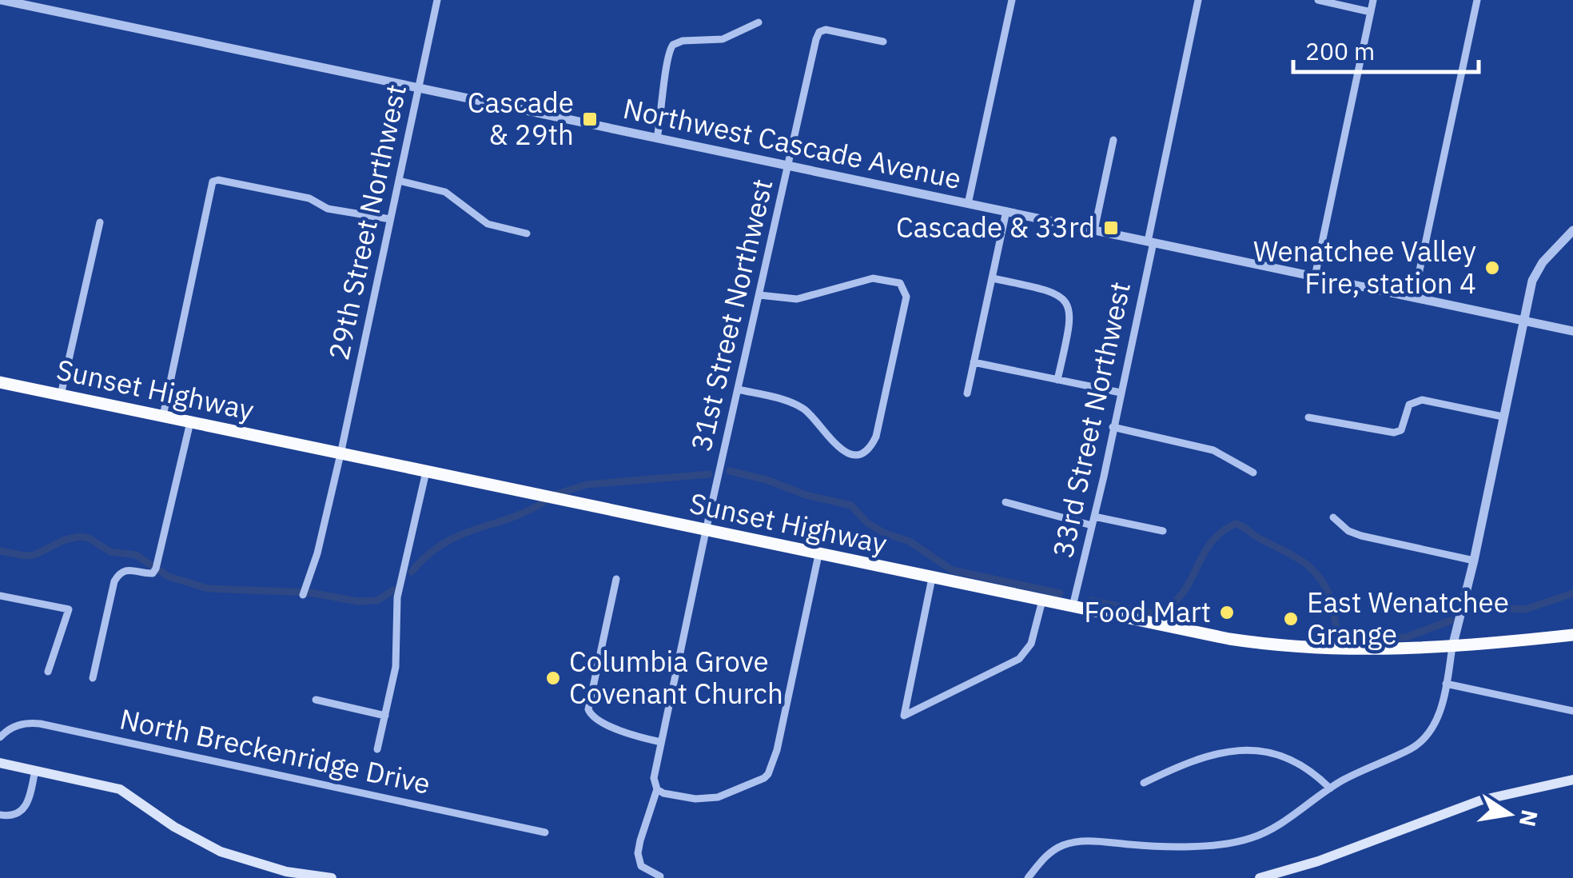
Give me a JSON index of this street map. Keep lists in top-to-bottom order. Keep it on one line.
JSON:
{"streets":{"highway":["Sunset Highway"],"street":["Northwest Cascade Avenue","29th Street Northwest","31st Street Northwest","33rd Street Northwest","North Breckenridge Drive"]},"crossings":[["Northwest Cascade Avenue","29th Street Northwest"],["Northwest Cascade Avenue","31st Street Northwest"],["Northwest Cascade Avenue","33rd Street Northwest"],["29th Street Northwest","Sunset Highway"],["31st Street Northwest","Sunset Highway"],["Sunset Highway","33rd Street Northwest"]],"places":{"transit":["Cascade & 29th","Cascade & 33rd"],"other":["Wenatchee Valley Fire, station 4","Food Mart","East Wenatchee Grange","Columbia Grove Covenant Church"]},"scale_bar":"200 m","north":"right"}
